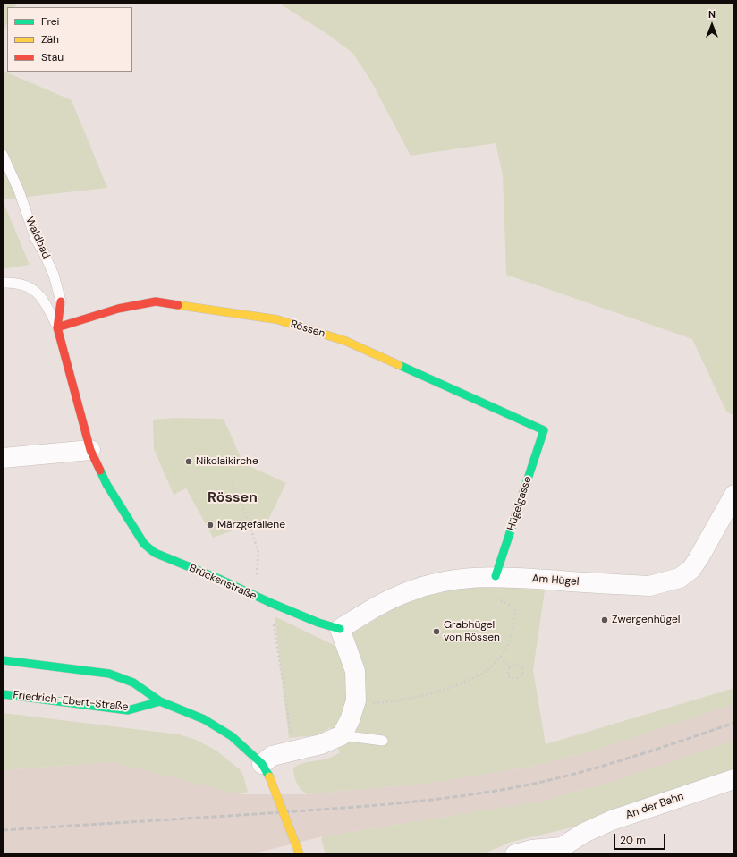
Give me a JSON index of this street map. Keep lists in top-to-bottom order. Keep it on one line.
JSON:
{"streets":{"street":["Rössen","Hügelgasse","Am Hügel","Brückenstraße","Friedrich-Ebert-Straße","An der Bahn"],"lane":["Waldbad"]},"crossings":[["Rössen","Hügelgasse"],["Rössen","Brückenstraße"],["Hügelgasse","Am Hügel"],["Am Hügel","Brückenstraße"]],"districts":["Rössen"],"places":["Nikolaikirche","Märzgefallene","Zwergenhügel","Grabhügel von Rössen"],"legend":["Frei","Zäh","Stau"],"scale_bar":"20 m","north":"top"}
